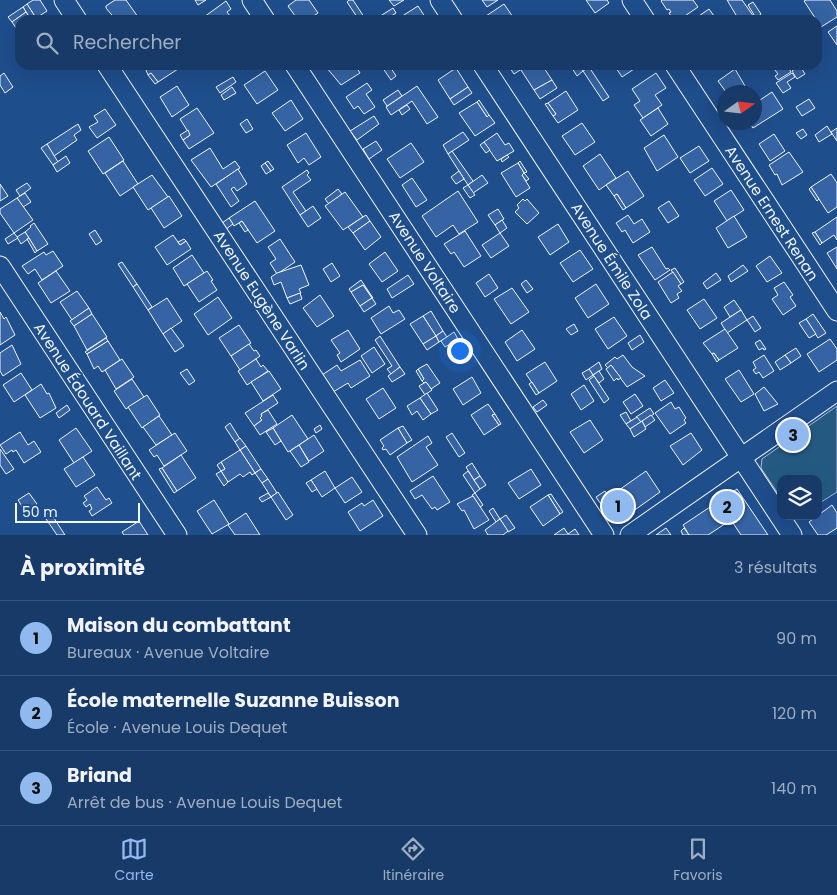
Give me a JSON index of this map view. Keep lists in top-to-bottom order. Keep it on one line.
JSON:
{"streets":{"street":["Avenue Ernest Renan","Avenue Émile Zola","Avenue Voltaire","Avenue Eugène Varlin","Avenue Édouard Vaillant"]},"scale_bar":"50 m","north":"right","page":{"search":"Rechercher","pins":["3","1","2"],"scale":"50 m","heading":["À proximité","3 résultats"],"list":[{"mark":"1","name":"Maison du combattant","note":"Bureaux · Avenue Voltaire","value":"90 m"},{"mark":"2","name":"École maternelle Suzanne Buisson","note":"École · Avenue Louis Dequet","value":"120 m"},{"mark":"3","name":"Briand","note":"Arrêt de bus · Avenue Louis Dequet","value":"140 m"}],"nav":["Carte","Itinéraire","Favoris"]}}
